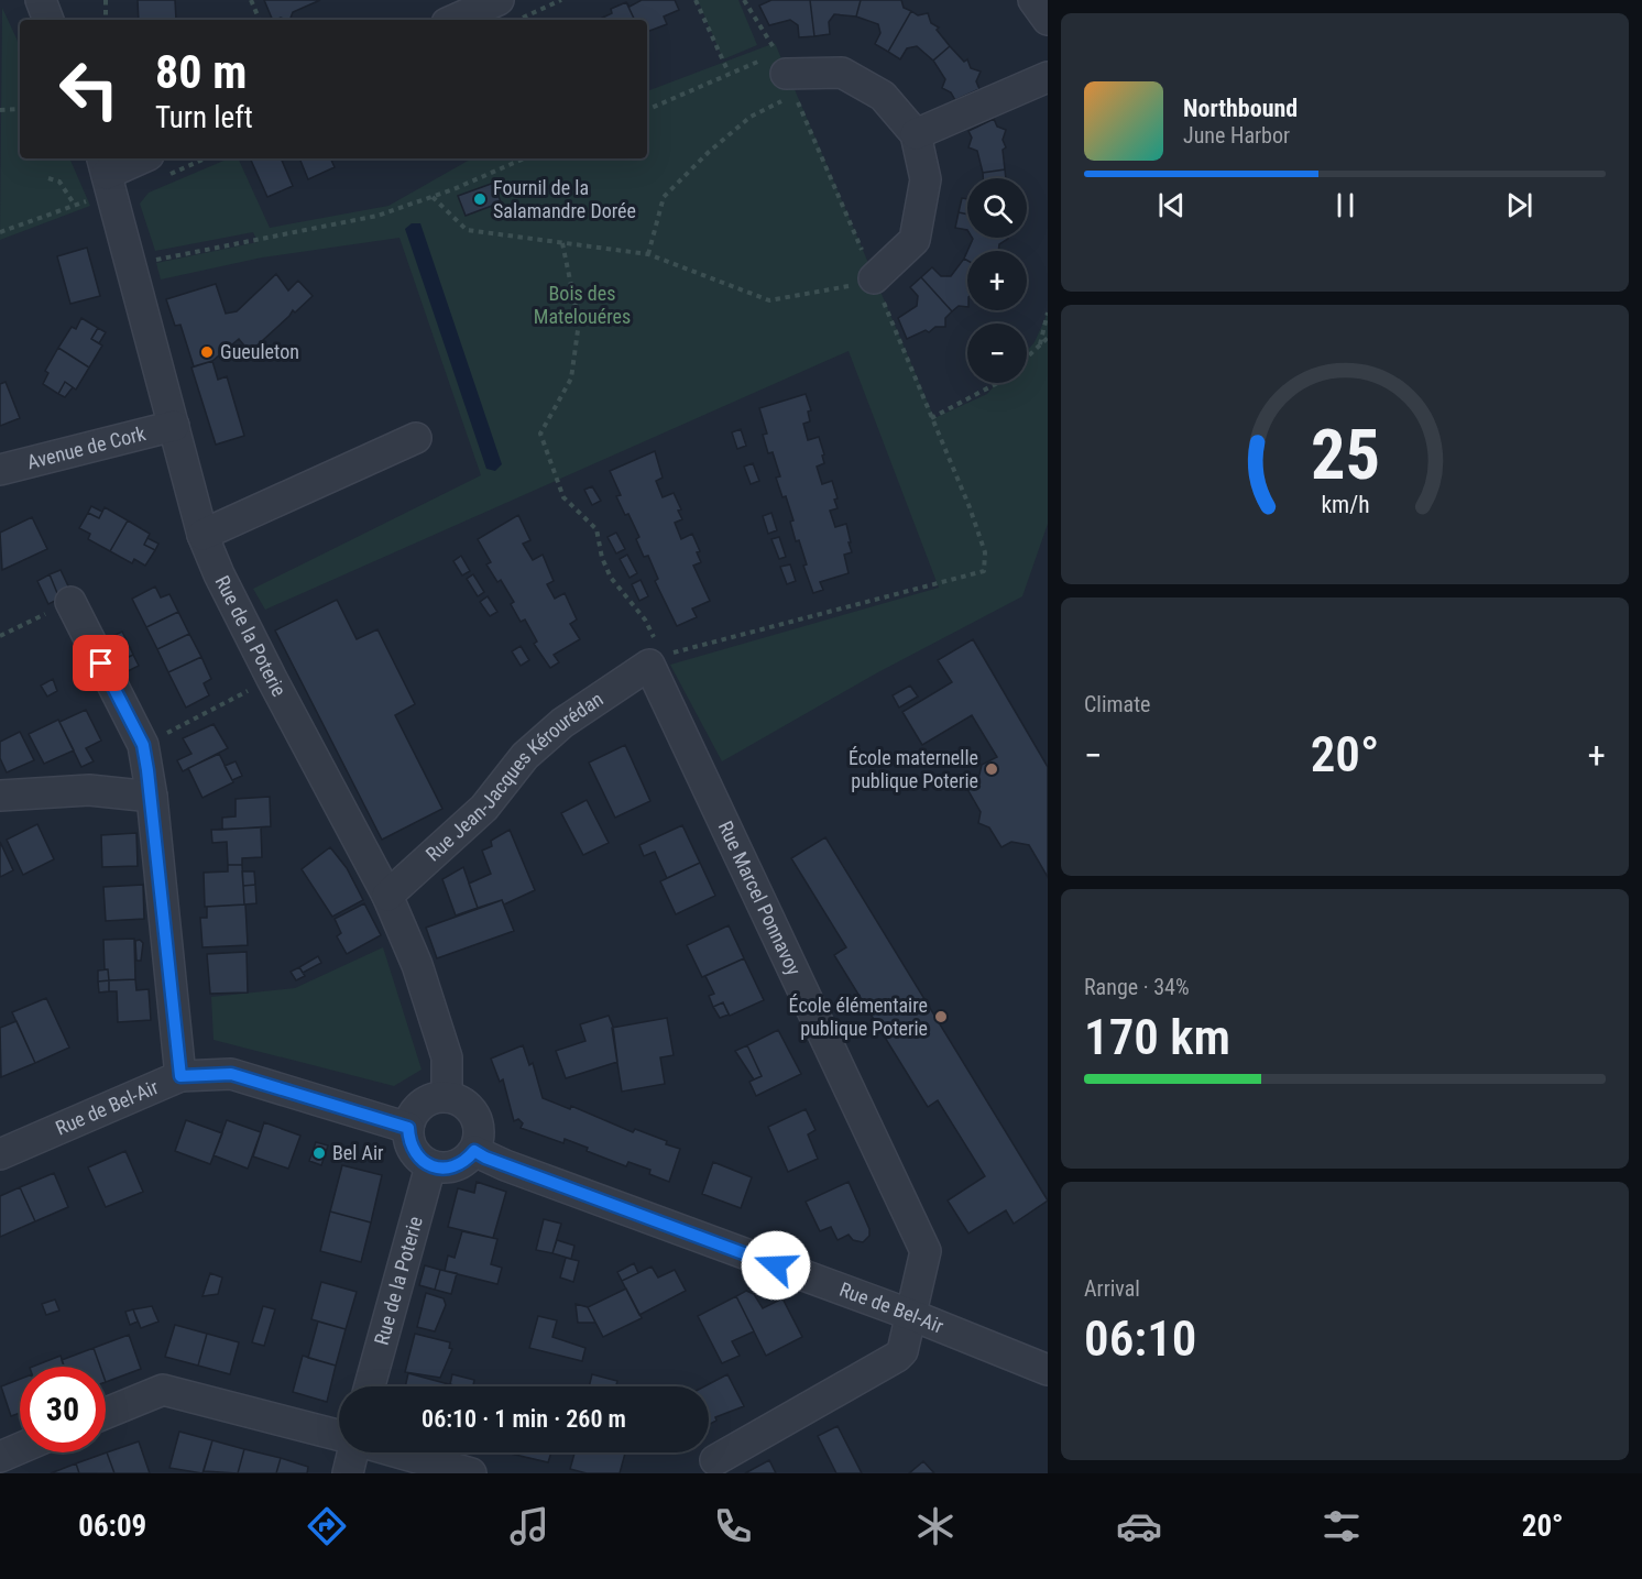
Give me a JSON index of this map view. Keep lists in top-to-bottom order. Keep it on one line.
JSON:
{"streets":{"street":["Avenue de Cork","Rue de la Poterie","Rue Jean-Jacques Kérourédan","Rue Marcel Ponnavoy","Rue de Bel-Air"]},"crossings":[["Avenue de Cork","Rue de la Poterie"],["Rue de la Poterie","Rue Jean-Jacques Kérourédan"],["Rue de la Poterie","Rue de Bel-Air"],["Rue Jean-Jacques Kérourédan","Rue Marcel Ponnavoy"],["Rue Marcel Ponnavoy","Rue de Bel-Air"]],"parks":["Bois des Matelouéres"],"places":["Fournil de la Salamandre Dorée","Gueuleton","École maternelle publique Poterie","École élémentaire publique Poterie","Bel Air"],"page":{"turn":["80 m","Turn left"],"song":["Northbound","June Harbor"],"map_buttons":["+","−"],"tile":["Climate",["Range · 34%","170 km"],["Arrival","06:10"]],"heat":["−","20°","+"],"limit":"30","trip":"06:10 · 1 min · 260 m","tabs":["06:09","20°"],"gauge":["25","km/h"]}}
